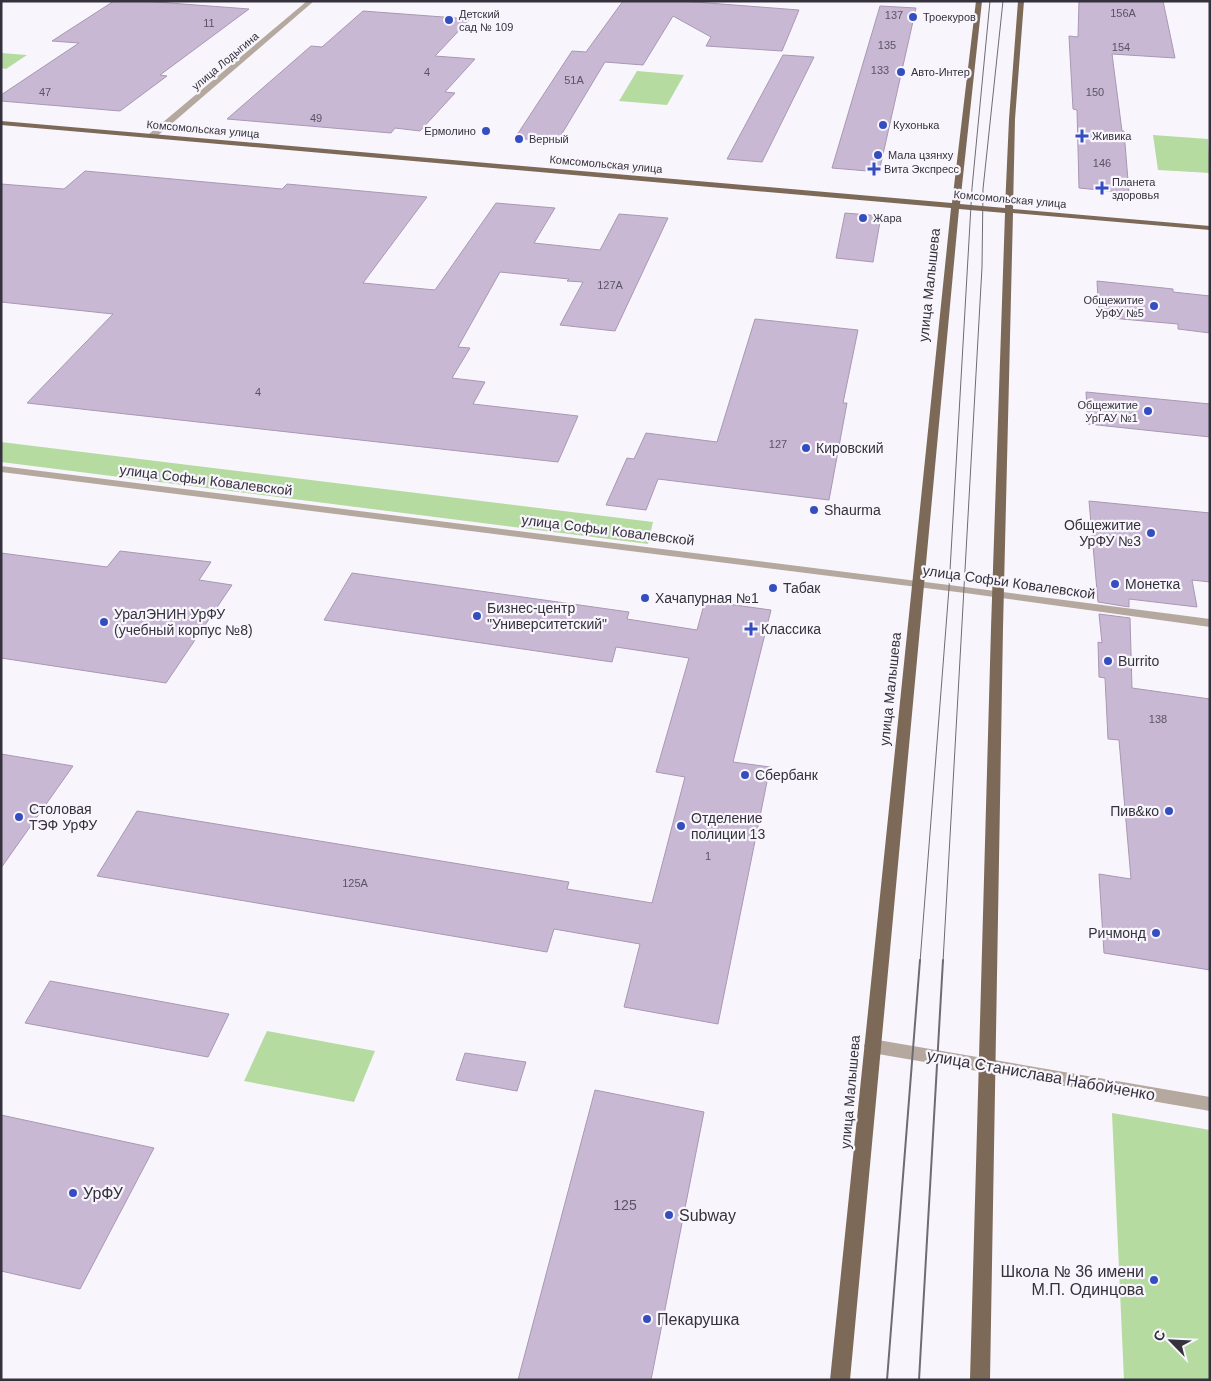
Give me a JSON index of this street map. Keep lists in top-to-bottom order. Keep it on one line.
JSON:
{"streets":{"main road":["Комсомольская улица","улица Малышева"],"street":["улица Лодыгина","улица Софьи Ковалевской","улица Станислава Набойченко"]},"crossings":[["улица Лодыгина","Комсомольская улица"],["Комсомольская улица","улица Малышева"],["улица Малышева","улица Софьи Ковалевской"],["улица Малышева","улица Станислава Набойченко"]],"places":{"other":["Троекуров","Детский сад № 109","Авто-Интер","Кухонька","Ермолино","Верный","Мала цзянху","Жара","Общежитие УрФУ №5","Общежитие УрГАУ №1","Кировский","Shaurma","Общежитие УрФУ №3","Монетка","Табак","Хачапурная №1","Бизнес-центр \"Университетский\"","УралЭНИН УрФУ (учебный корпус №8)","Burrito","Сбербанк","Пив&ко","Столовая ТЭФ УрФУ","Отделение полиции 13","Ричмонд","УрФУ","Subway","Школа № 36 имени М.П. Одинцова","Пекарушка"],"health":["Живика","Вита Экспресс","Планета здоровья","Классика"]},"house_numbers":["156А","137","11","135","154","133","4","51А","47","150","49","146","127А","4","127","138","1","125А","125"],"north":"top left"}
